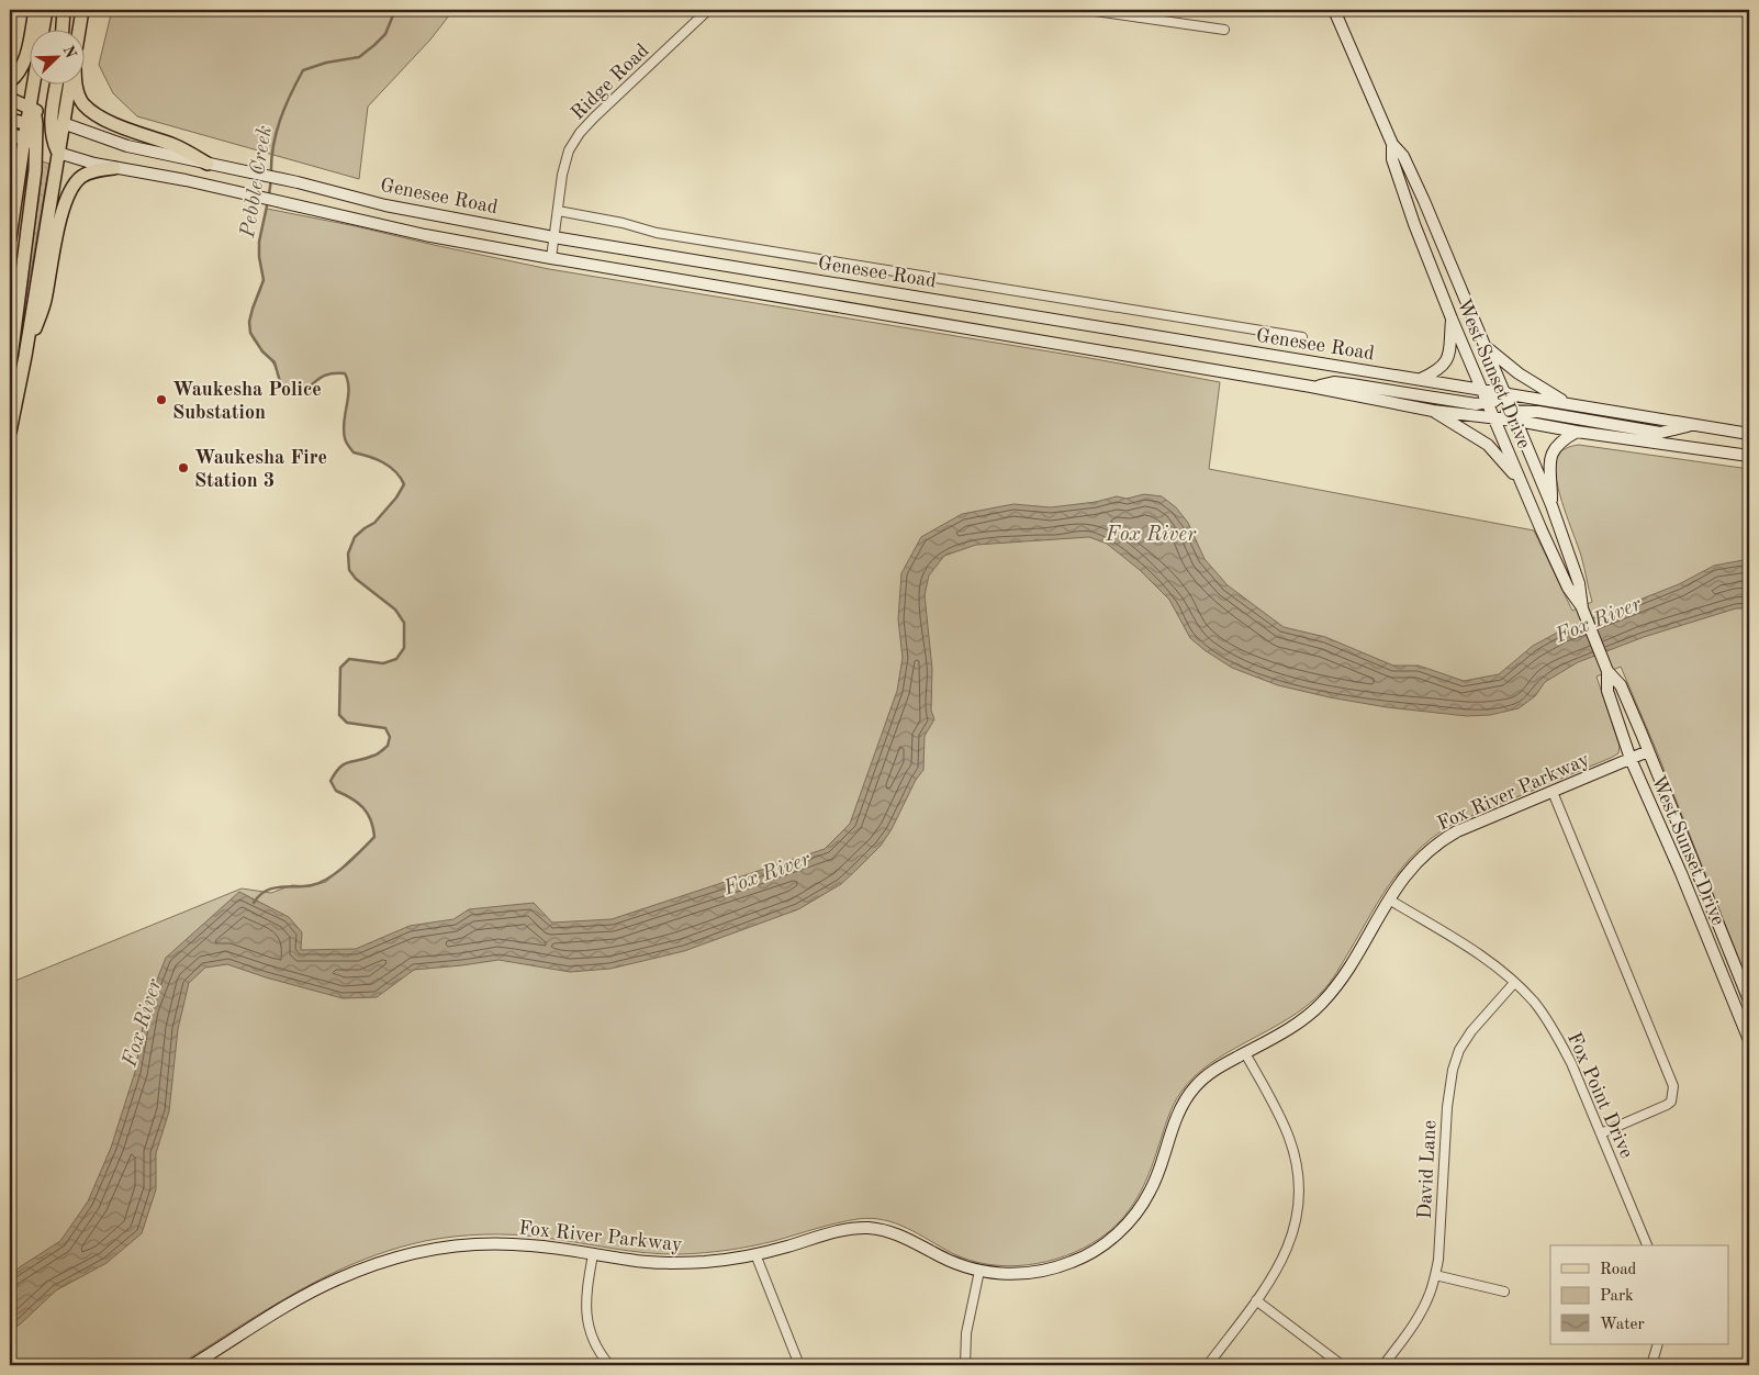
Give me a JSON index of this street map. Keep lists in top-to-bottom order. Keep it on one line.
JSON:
{"streets":{"main road":["Genesee Road","West Sunset Drive","Fox River Parkway"],"street":["Ridge Road","Fox Point Drive","David Lane"]},"crossings":[["Ridge Road","Genesee Road"],["Genesee Road","West Sunset Drive"],["West Sunset Drive","Fox River Parkway"],["Fox River Parkway","Fox Point Drive"],["Fox Point Drive","David Lane"]],"water":["Pebble Creek","Fox River"],"places":["Waukesha Police Substation","Waukesha Fire Station 3"],"legend":["Road","Park","Water"],"north":"top right"}
